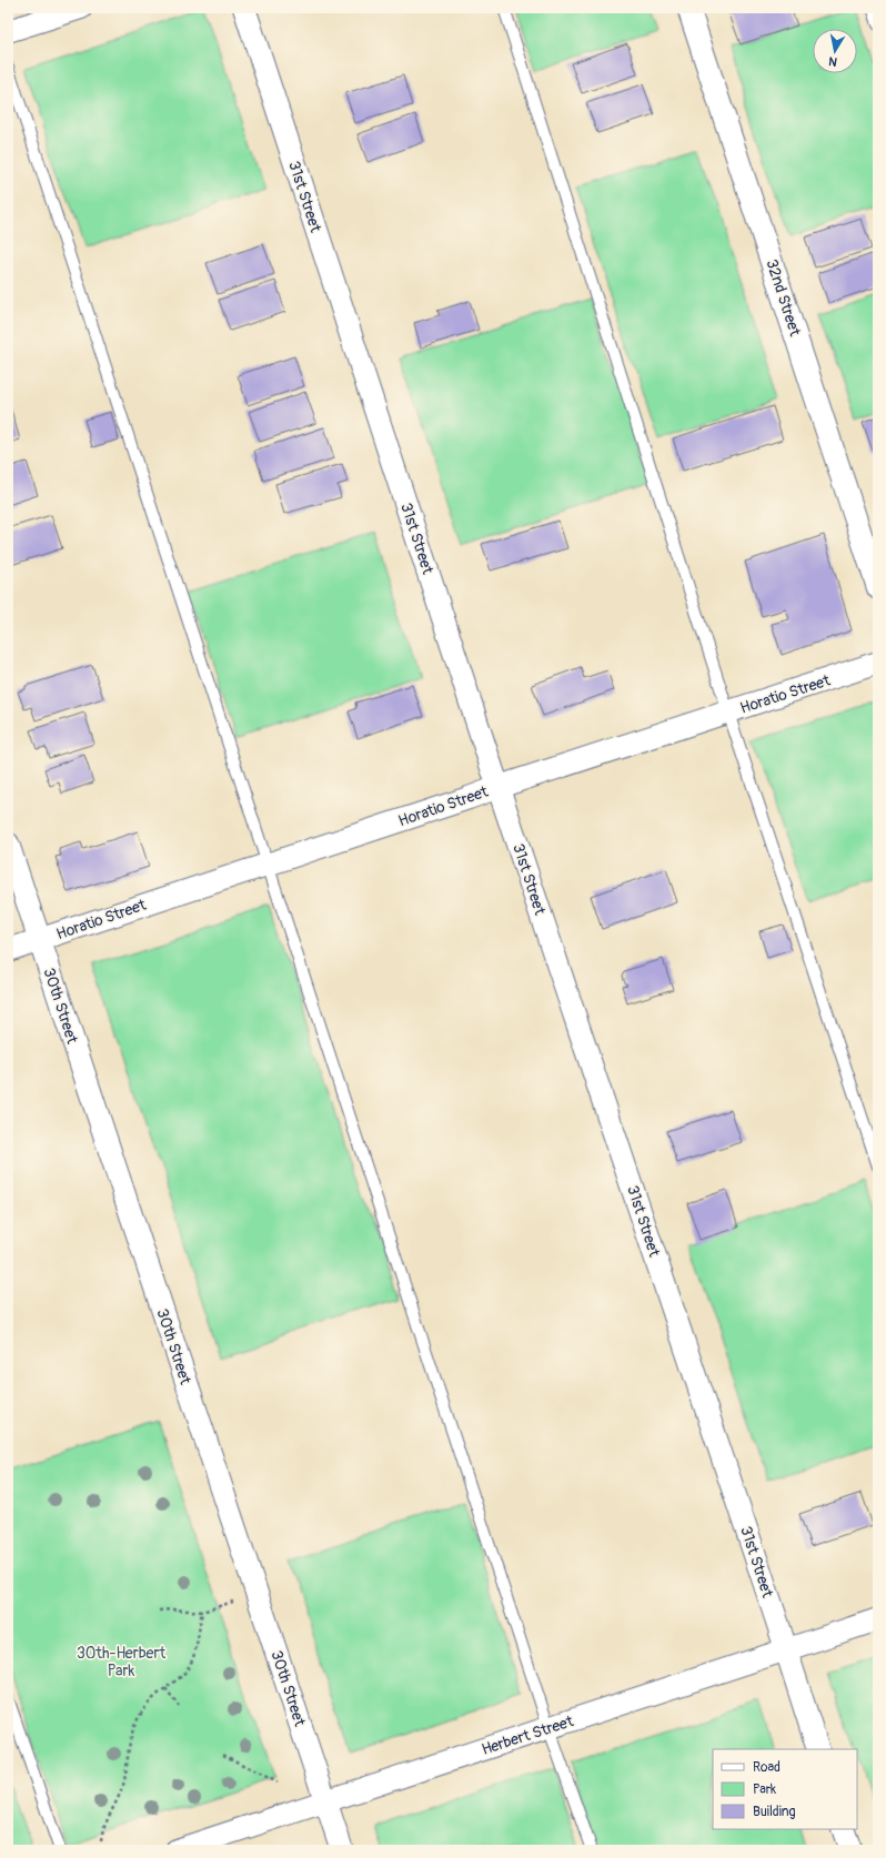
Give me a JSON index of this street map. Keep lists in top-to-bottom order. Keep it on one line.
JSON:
{"streets":{"street":["31st Street","32nd Street","Horatio Street","30th Street","Herbert Street"]},"crossings":[["31st Street","Horatio Street"],["31st Street","Herbert Street"],["Horatio Street","30th Street"],["30th Street","Herbert Street"]],"parks":["30th-Herbert Park"],"legend":["Road","Park","Building"],"north":"bottom"}
